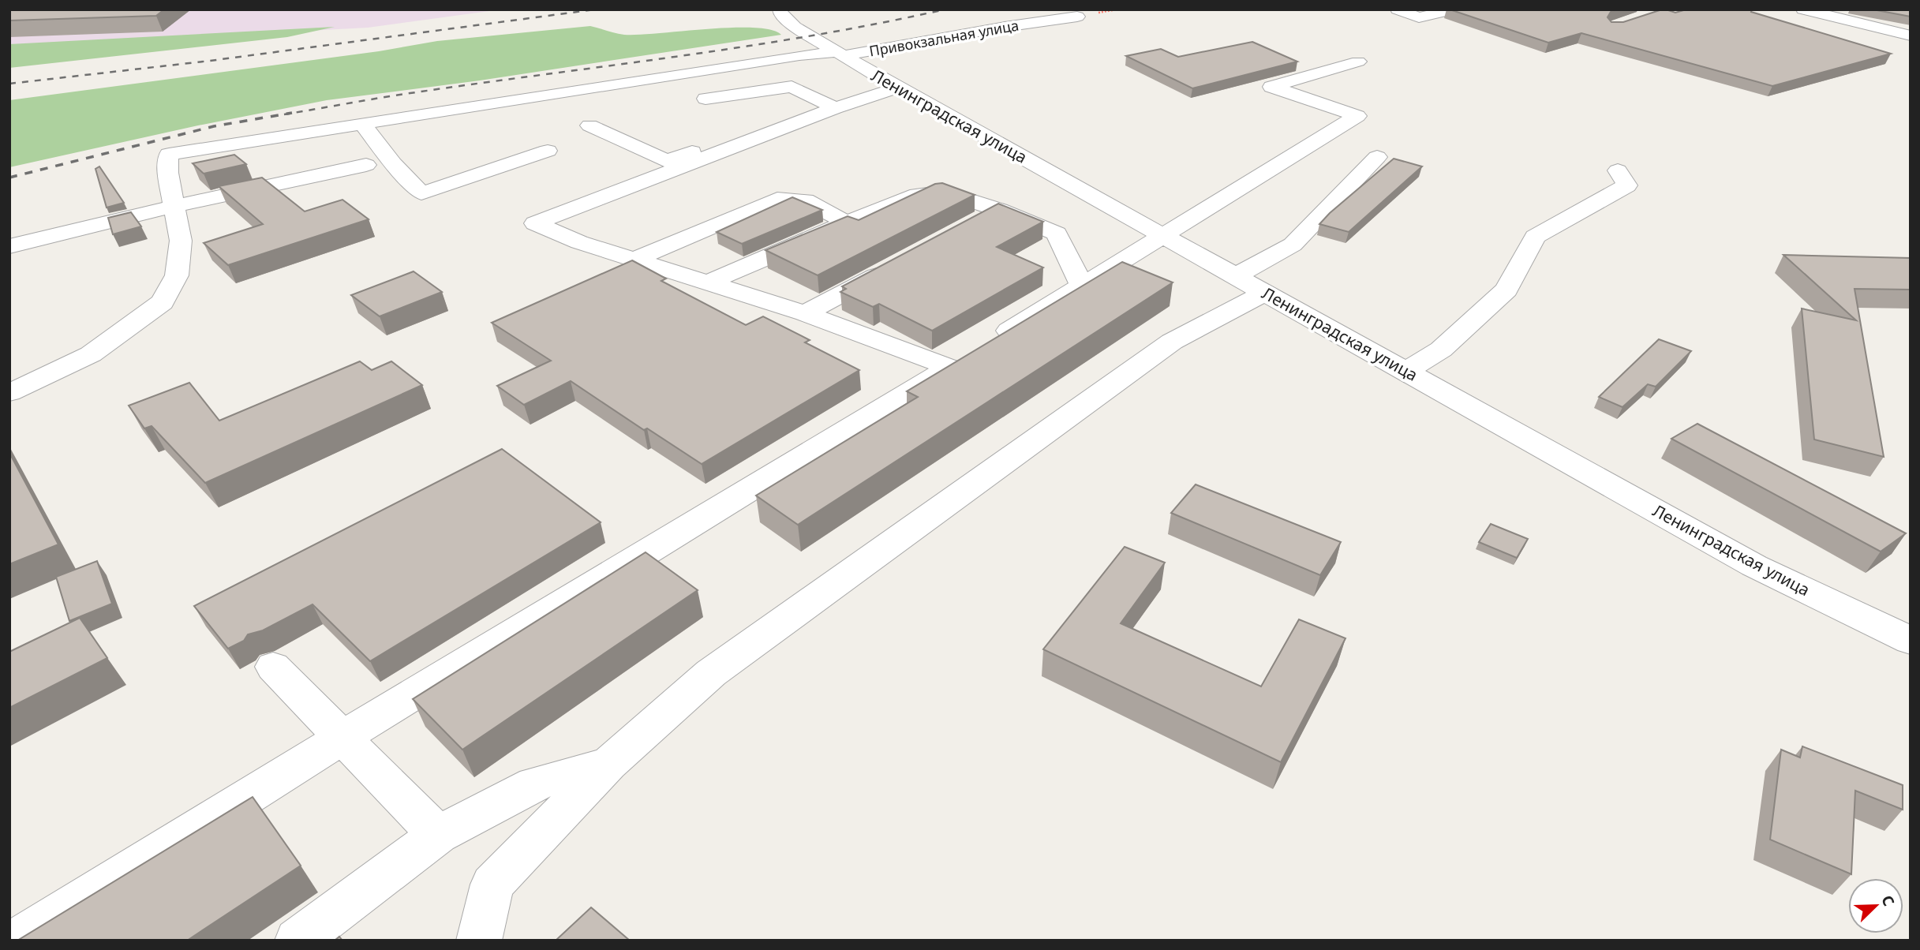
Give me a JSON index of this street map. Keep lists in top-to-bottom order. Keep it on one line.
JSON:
{"streets":{"street":["Привокзальная улица","Ленинградская улица"]},"crossings":[["Привокзальная улица","Ленинградская улица"]],"north":"top right"}
